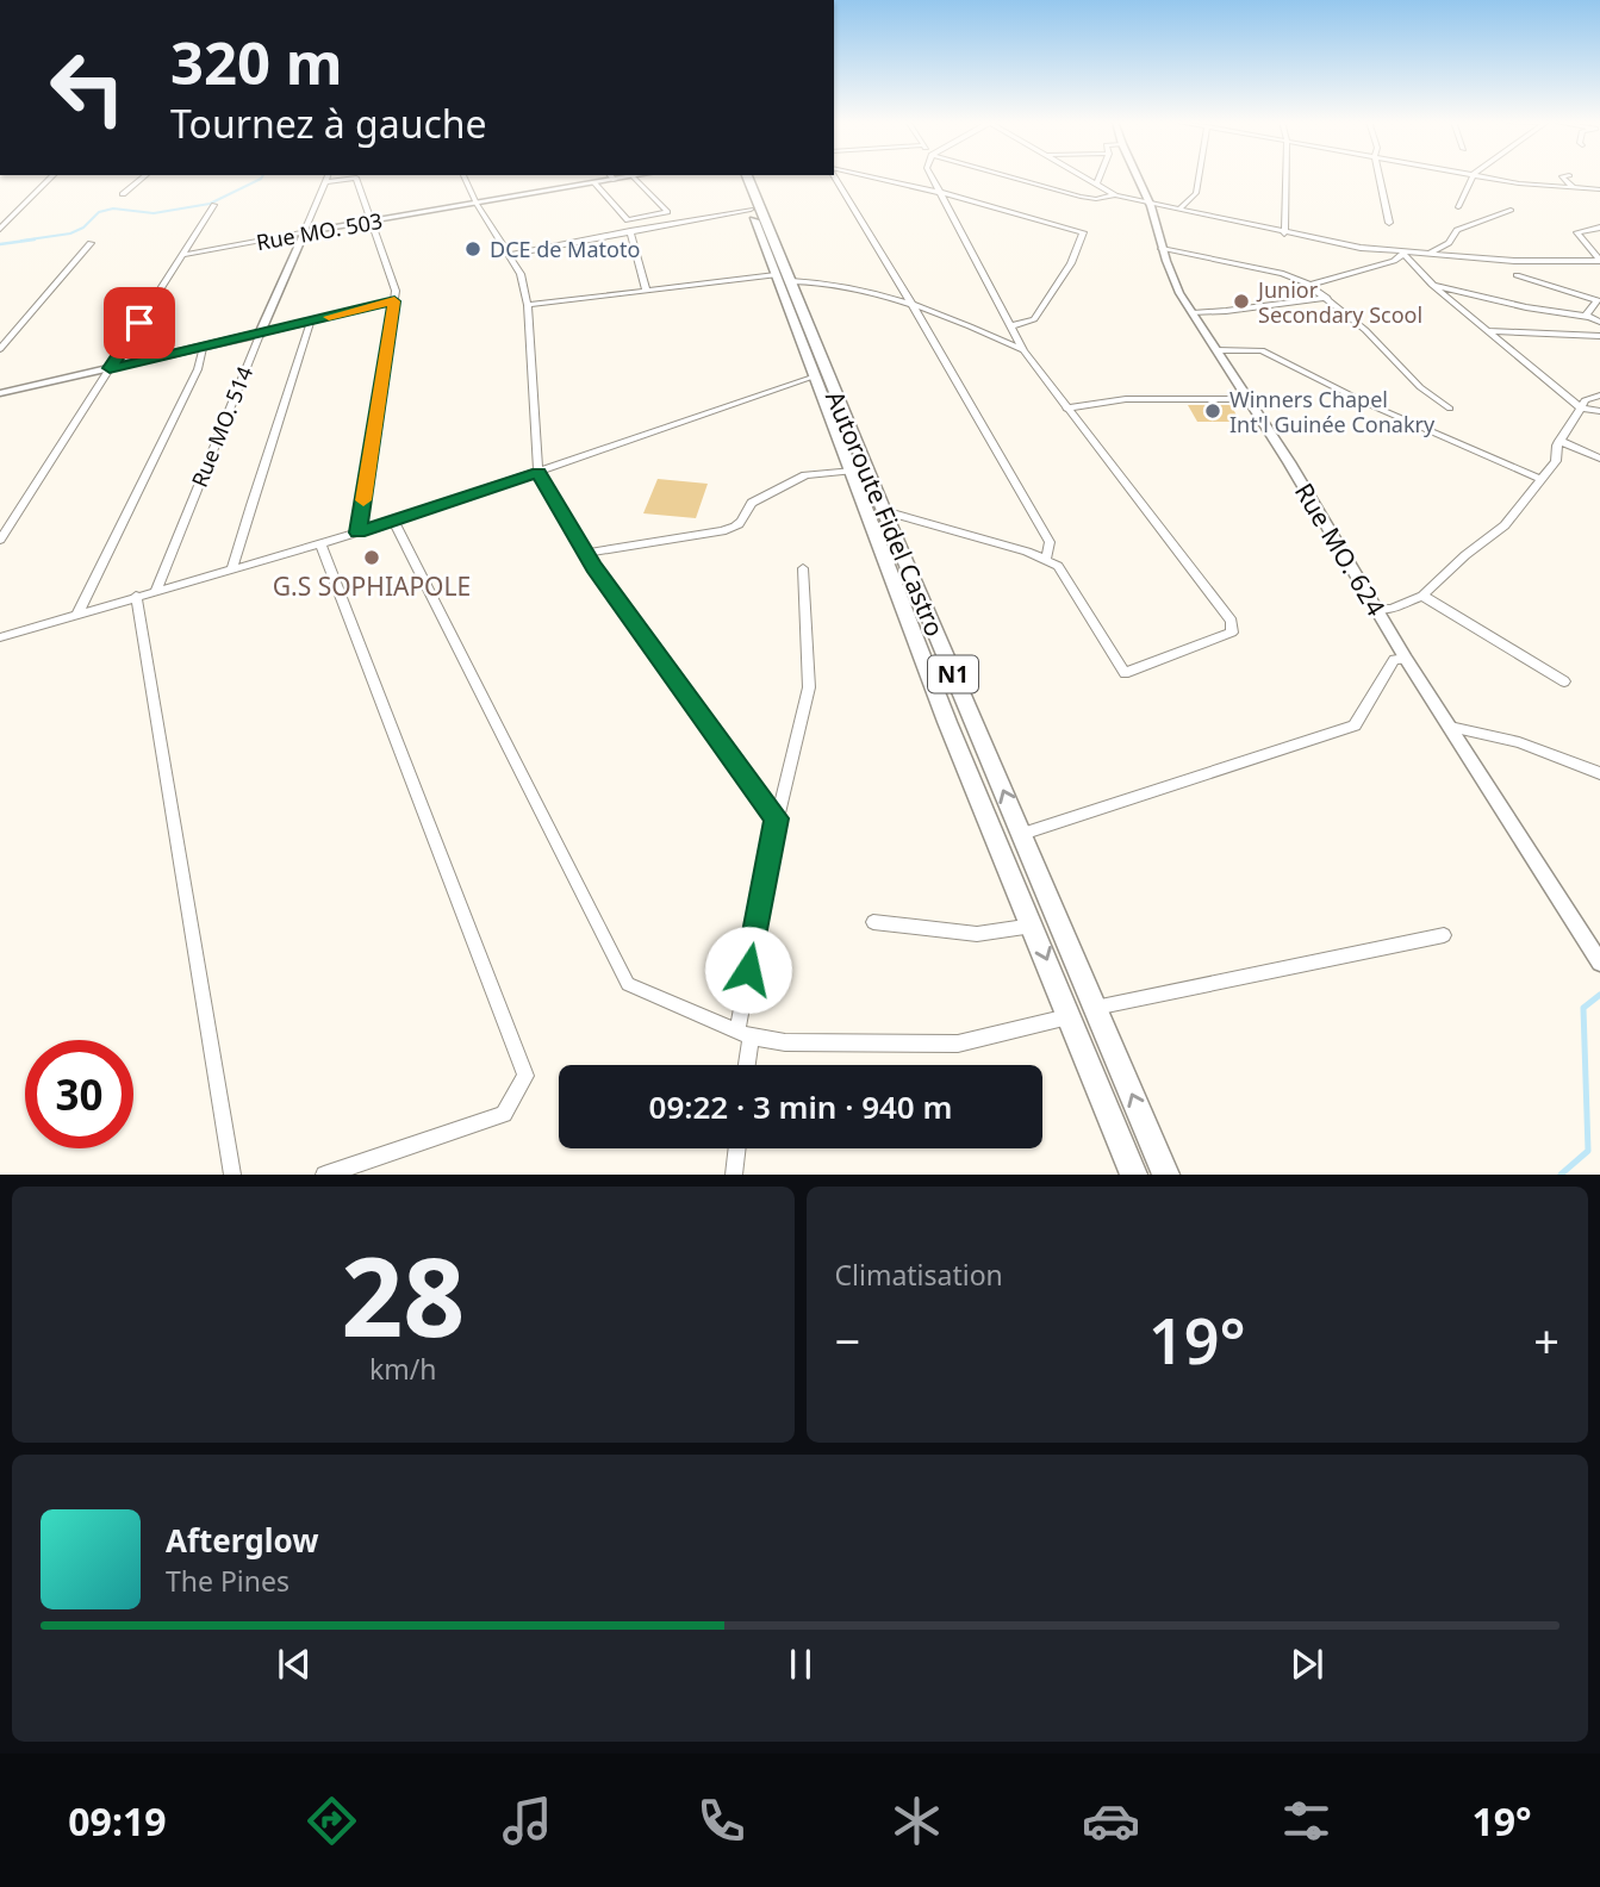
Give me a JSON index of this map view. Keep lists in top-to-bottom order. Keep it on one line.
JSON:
{"streets":{"highway":["Autoroute Fidel Castro","N1"],"street":["Rue MO. 503","Rue MO. 514","Rue MO. 624"]},"crossings":[["Rue MO. 503","Rue MO. 514"]],"places":["DCE de Matoto","Junior Secondary Scool","Winners Chapel Int'l Guinée Conakry","G.S SOPHIAPOLE"],"page":{"turn":["320 m","Tournez à gauche"],"limit":"30","trip":"09:22 · 3 min · 940 m","tile":[["28","km/h"],"Climatisation"],"heat":["−","19°","+"],"song":["Afterglow","The Pines"],"tabs":["09:19","19°"]}}
